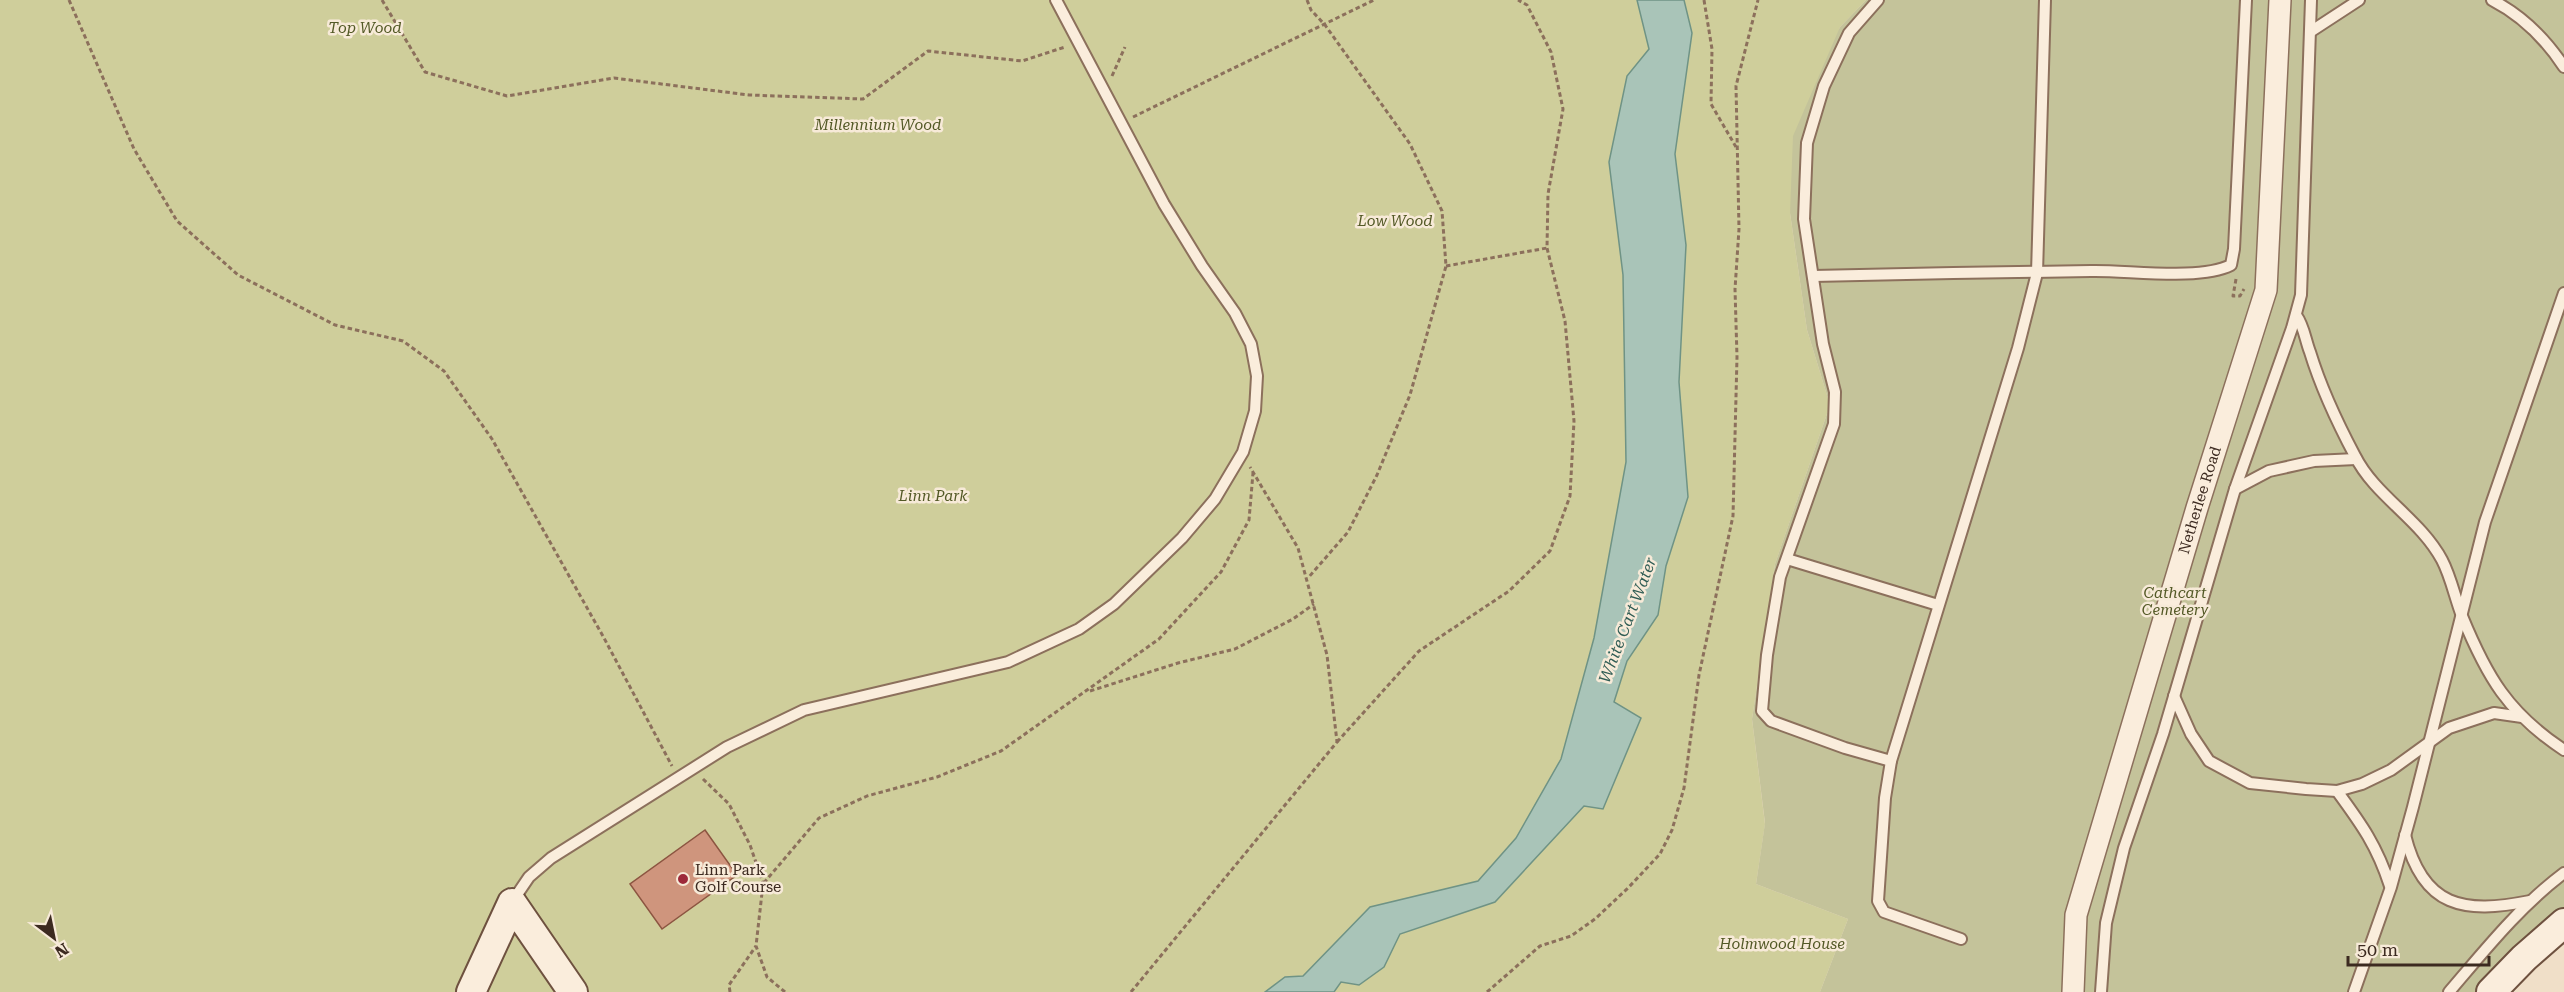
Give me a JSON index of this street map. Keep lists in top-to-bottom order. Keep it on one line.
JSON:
{"streets":{"street":["Netherlee Road"]},"water":["White Cart Water"],"parks":["Top Wood","Millennium Wood","Low Wood","Linn Park","Cathcart Cemetery","Holmwood House"],"places":["Linn Park Golf Course"],"scale_bar":"50 m","north":"bottom right"}
